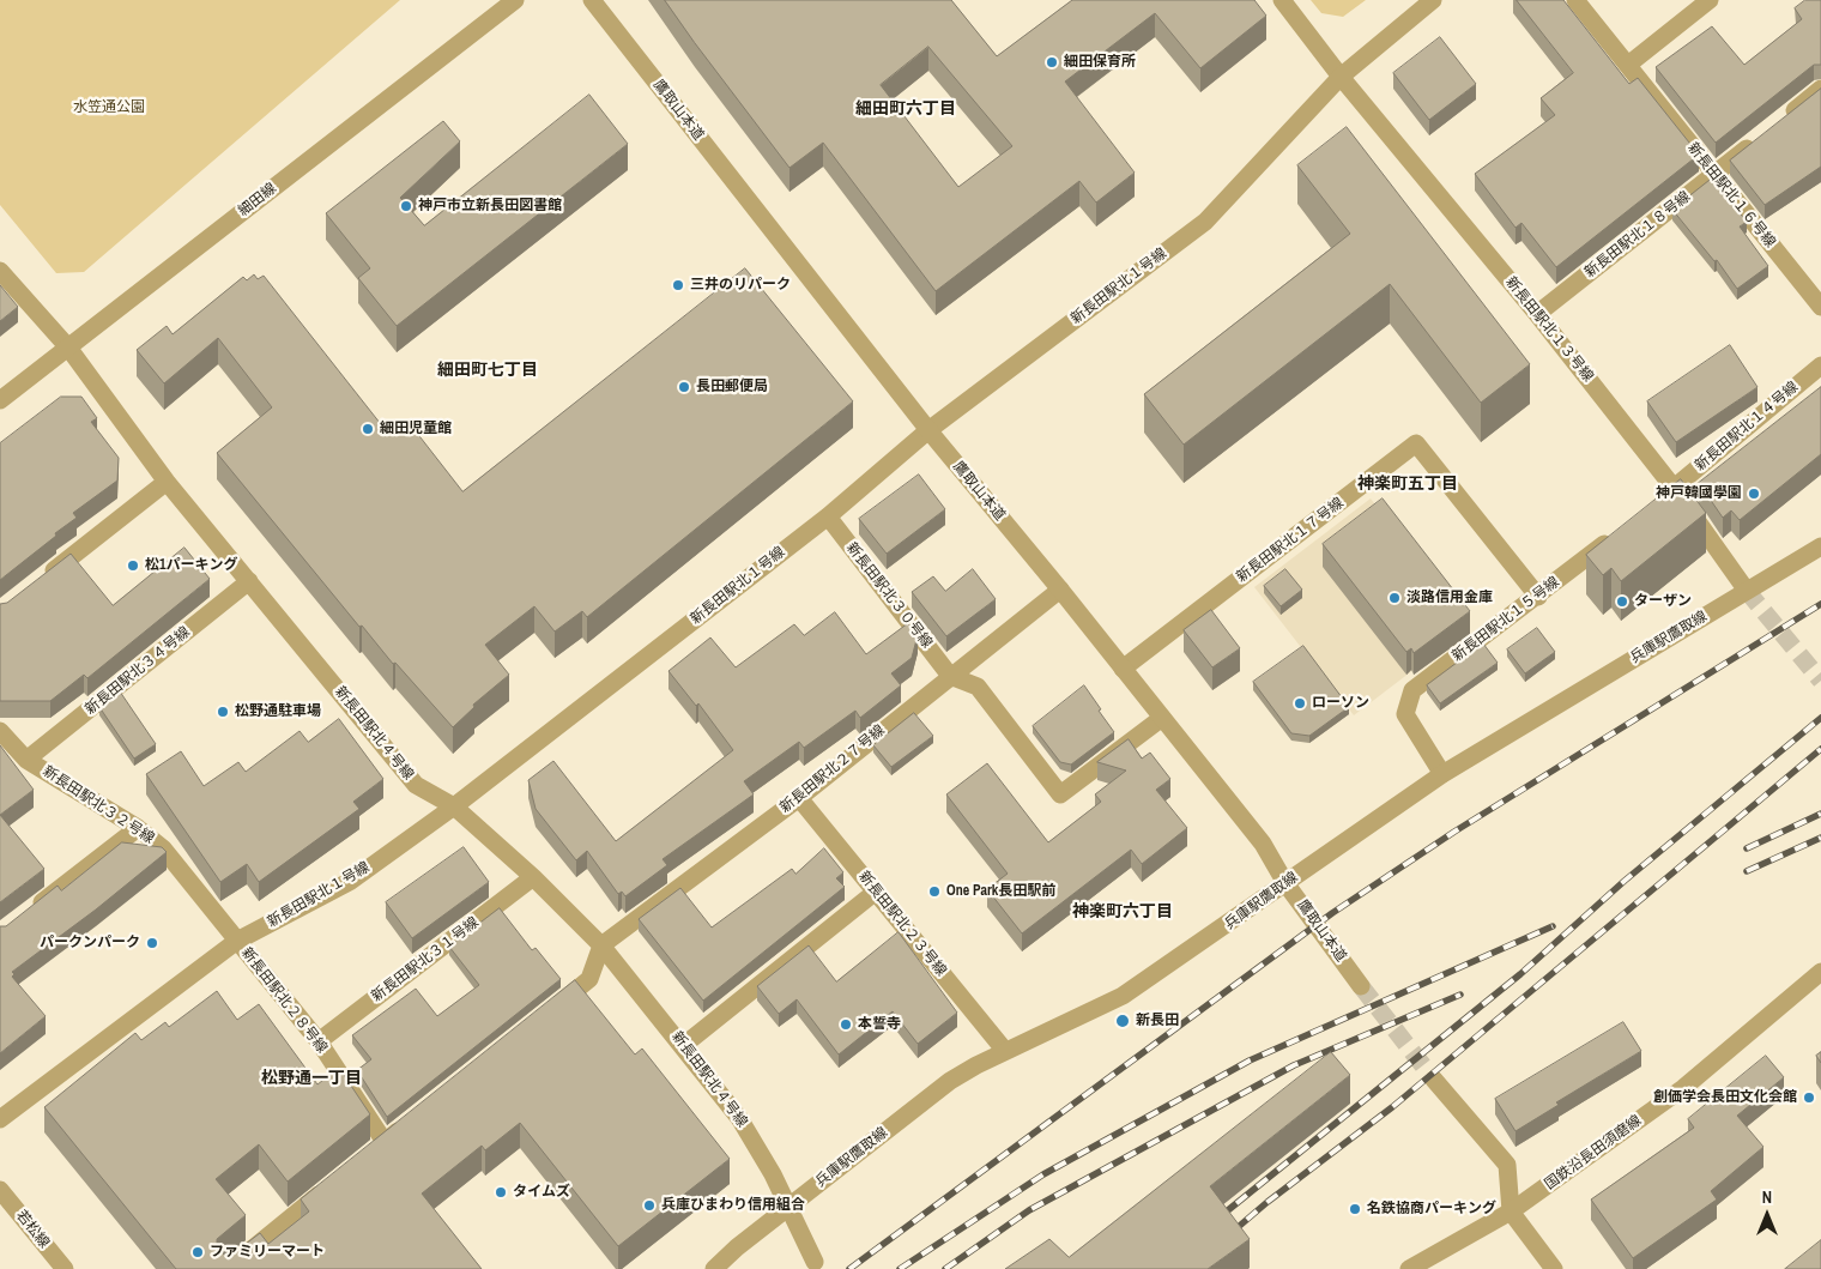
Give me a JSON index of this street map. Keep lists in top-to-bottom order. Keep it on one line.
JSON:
{"streets":{"street":["鷹取山本道","新長田駅北１６号線","細田線","新長田駅北１８号線","新長田駅北１号線","新長田駅北１３号線","新長田駅北１４号線","新長田駅北１７号線","新長田駅北３０号線","新長田駅北１５号線","兵庫駅鷹取線","新長田駅北３４号線","新長田駅北４号線","新長田駅北２７号線","新長田駅北３２号線","新長田駅北２３号線","新長田駅北３１号線","新長田駅北２８号線","国鉄沿長田須磨線","若松線"]},"crossings":[["鷹取山本道","新長田駅北１号線"],["鷹取山本道","新長田駅北１７号線"],["鷹取山本道","兵庫駅鷹取線"],["鷹取山本道","新長田駅北２７号線"],["新長田駅北１６号線","新長田駅北１８号線"],["細田線","新長田駅北４号線"],["新長田駅北１８号線","新長田駅北１３号線"],["新長田駅北１号線","新長田駅北１３号線"],["新長田駅北１号線","新長田駅北３０号線"],["新長田駅北１号線","新長田駅北４号線"],["新長田駅北１号線","新長田駅北３２号線"],["新長田駅北１号線","新長田駅北２８号線"],["新長田駅北１３号線","新長田駅北１４号線"],["新長田駅北１３号線","兵庫駅鷹取線"],["新長田駅北１７号線","新長田駅北１５号線"],["新長田駅北３０号線","新長田駅北２７号線"],["新長田駅北１５号線","兵庫駅鷹取線"],["兵庫駅鷹取線","新長田駅北４号線"],["兵庫駅鷹取線","新長田駅北２３号線"],["新長田駅北３４号線","新長田駅北４号線"],["新長田駅北３４号線","新長田駅北３２号線"],["新長田駅北４号線","新長田駅北２７号線"],["新長田駅北４号線","新長田駅北３１号線"],["新長田駅北２７号線","新長田駅北２３号線"],["新長田駅北３２号線","新長田駅北２８号線"],["新長田駅北３１号線","新長田駅北２８号線"]],"districts":["細田町六丁目","細田町七丁目","神楽町五丁目","神楽町六丁目","松野通一丁目"],"parks":["水笠通公園"],"places":["細田保育所","神戸市立新長田図書館","三井のリパーク","長田郵便局","細田児童館","神戸韓國學園","松1パーキング","淡路信用金庫","ターザン","ローソン","松野通駐車場","One Park長田駅前","パークンパーク","新長田","本誓寺","創価学会長田文化会館","タイムズ","兵庫ひまわり信用組合","名鉄協商パーキング","ファミリーマート"],"north":"top"}
